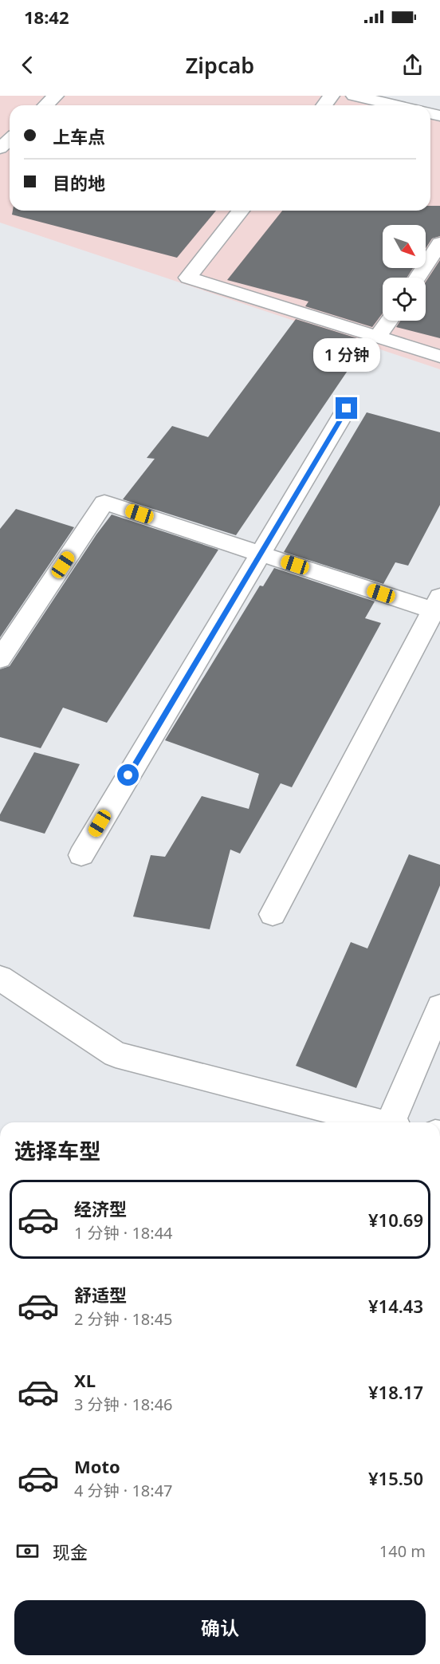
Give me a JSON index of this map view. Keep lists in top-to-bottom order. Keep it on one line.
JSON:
{"north":"bottom right","page":{"status":"18:42","header":"Zipcab","banner":["上车点","目的地"],"bubble":"1 分钟","heading":"选择车型","list":[{"name":"经济型","note":"1 分钟 · 18:44","value":"¥10.69"},{"name":"舒适型","note":"2 分钟 · 18:45","value":"¥14.43"},{"name":"XL","note":"3 分钟 · 18:46","value":"¥18.17"},{"name":"Moto","note":"4 分钟 · 18:47","value":"¥15.50"}],"pay":["现金","140 m"],"buttons":"确认"}}
